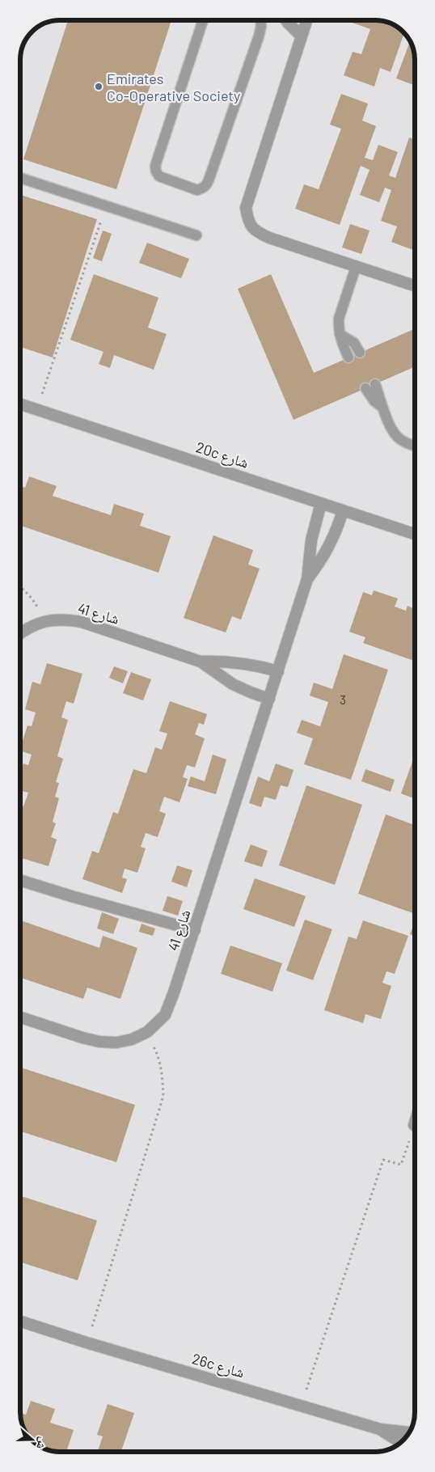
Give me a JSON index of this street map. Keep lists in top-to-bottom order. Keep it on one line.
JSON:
{"streets":{"street":["20c شارع","شارع 41","26c شارع"]},"crossings":[["20c شارع","شارع 41"]],"places":["Emirates Co-Operative Society"],"house_numbers":["3"],"north":"right"}
